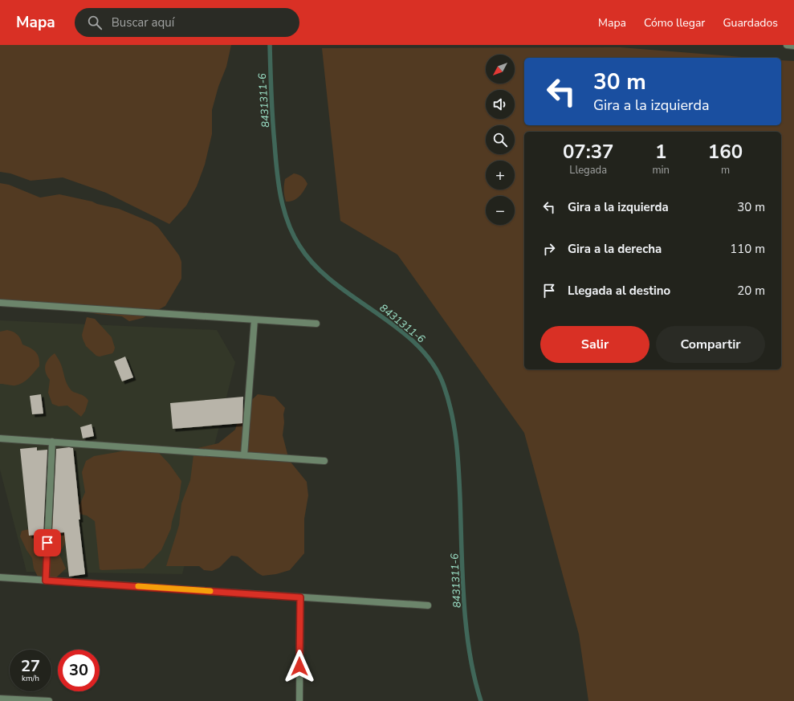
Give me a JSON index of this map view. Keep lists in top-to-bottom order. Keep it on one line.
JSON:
{"water":["8431311-6"],"north":"bottom left","page":{"header":"Mapa","search":"Buscar aquí","nav":["Mapa","Cómo llegar","Guardados"],"map_buttons":["+","−"],"turn":["30 m","Gira a la izquierda"],"eta":["07:37","Llegada","1","min","160","m"],"list":[{"name":"Gira a la izquierda","value":"30 m"},{"name":"Gira a la derecha","value":"110 m"},{"name":"Llegada al destino","value":"20 m"}],"buttons":["Salir","Compartir"],"speed":"27 km/h","limit":"30"}}
